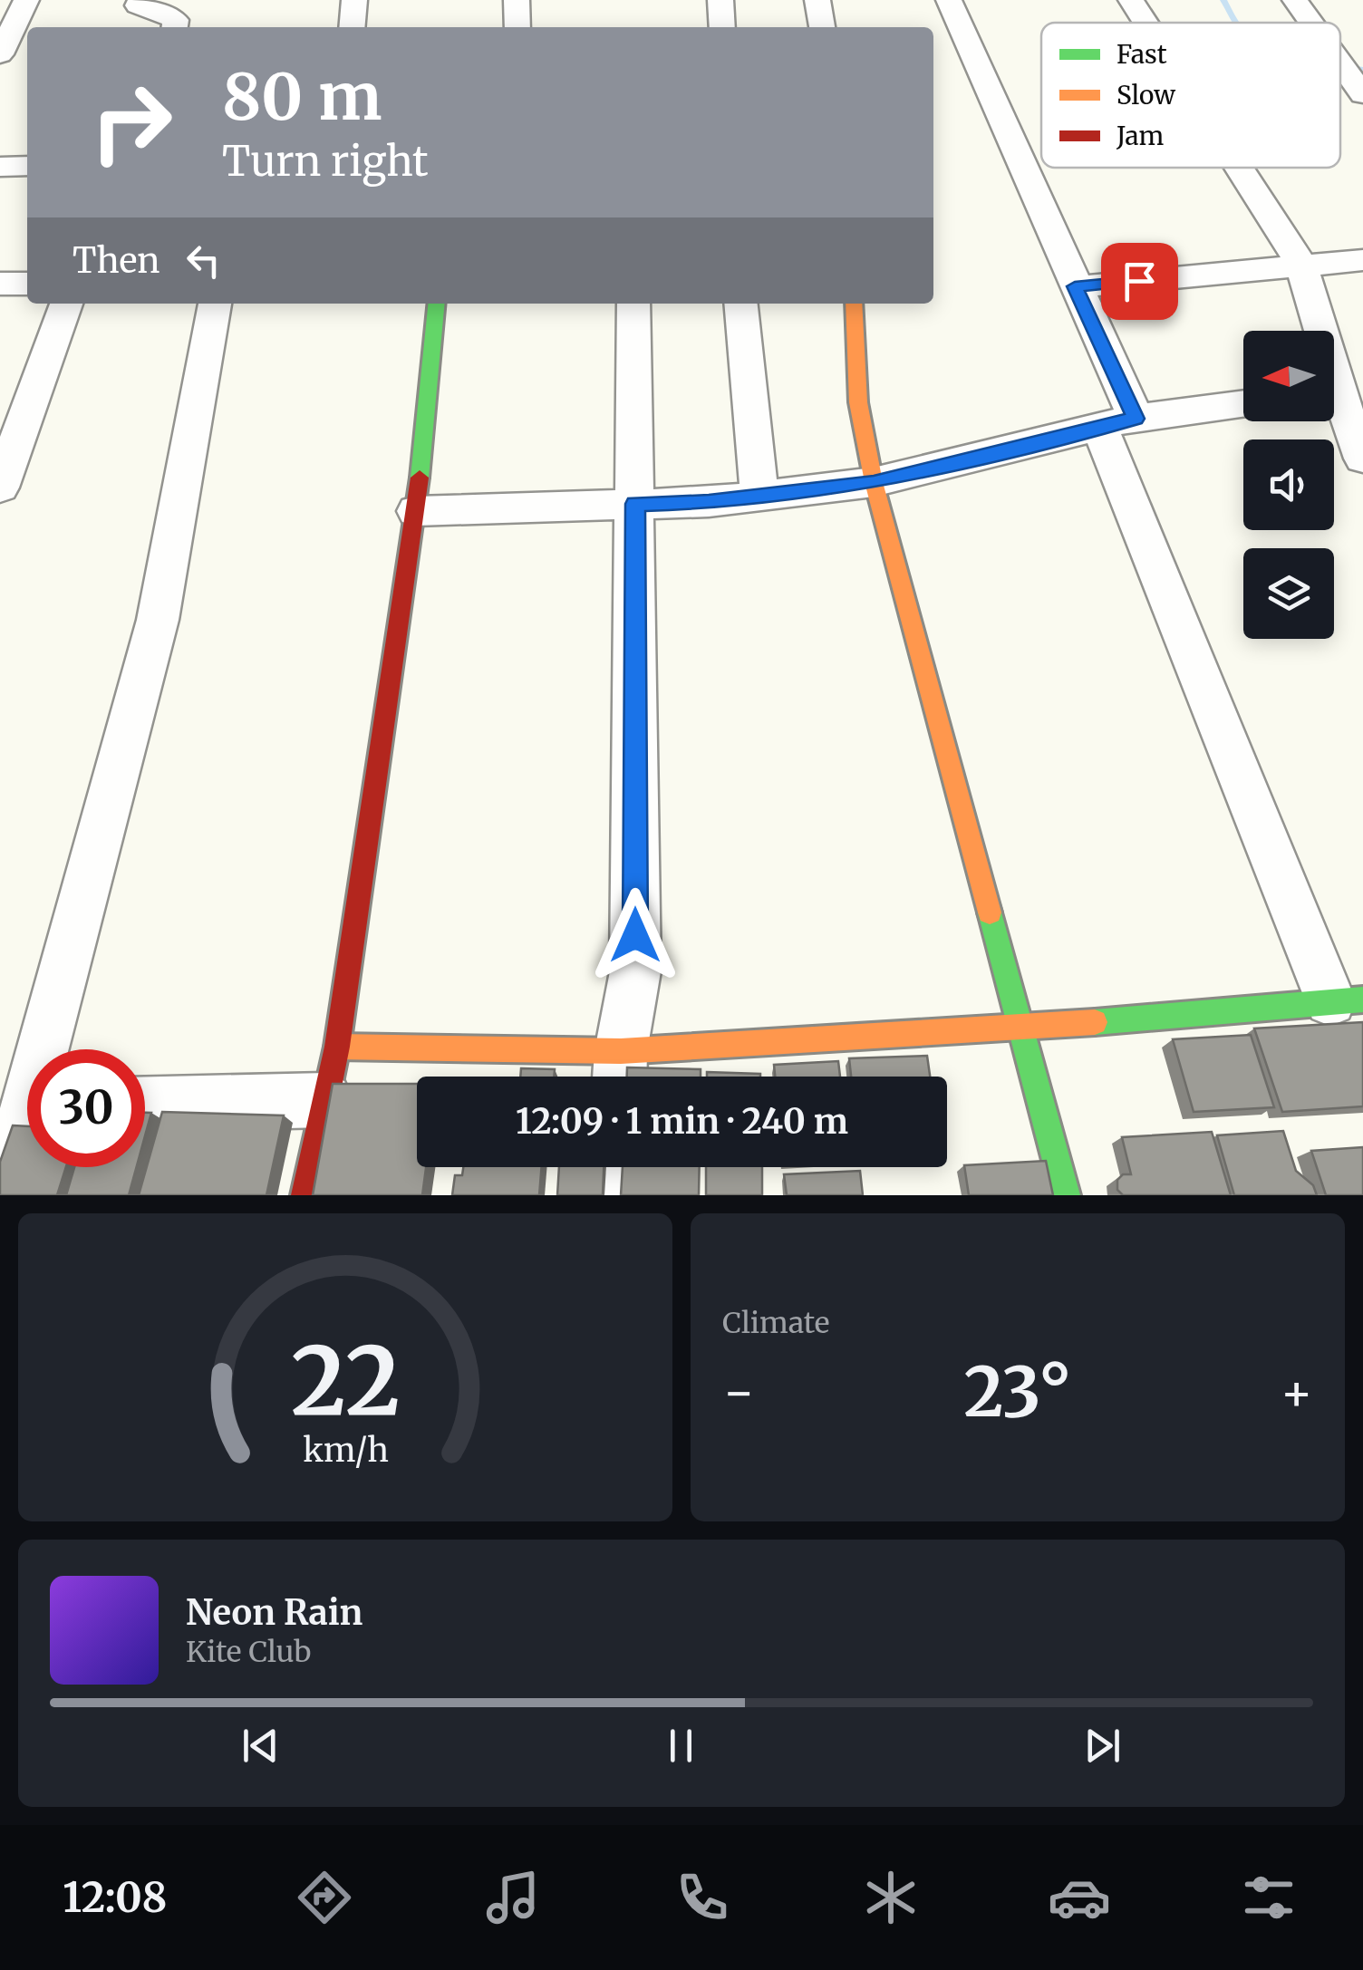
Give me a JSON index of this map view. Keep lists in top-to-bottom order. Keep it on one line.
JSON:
{"legend":["Fast","Slow","Jam"],"north":"left","page":{"turn":["80 m","Turn right"],"then":"Then","limit":"30","trip":"12:09 · 1 min · 240 m","tile":"Climate","heat":["−","23°","+"],"song":["Neon Rain","Kite Club"],"tabs":"12:08","gauge":["22","km/h"]}}
